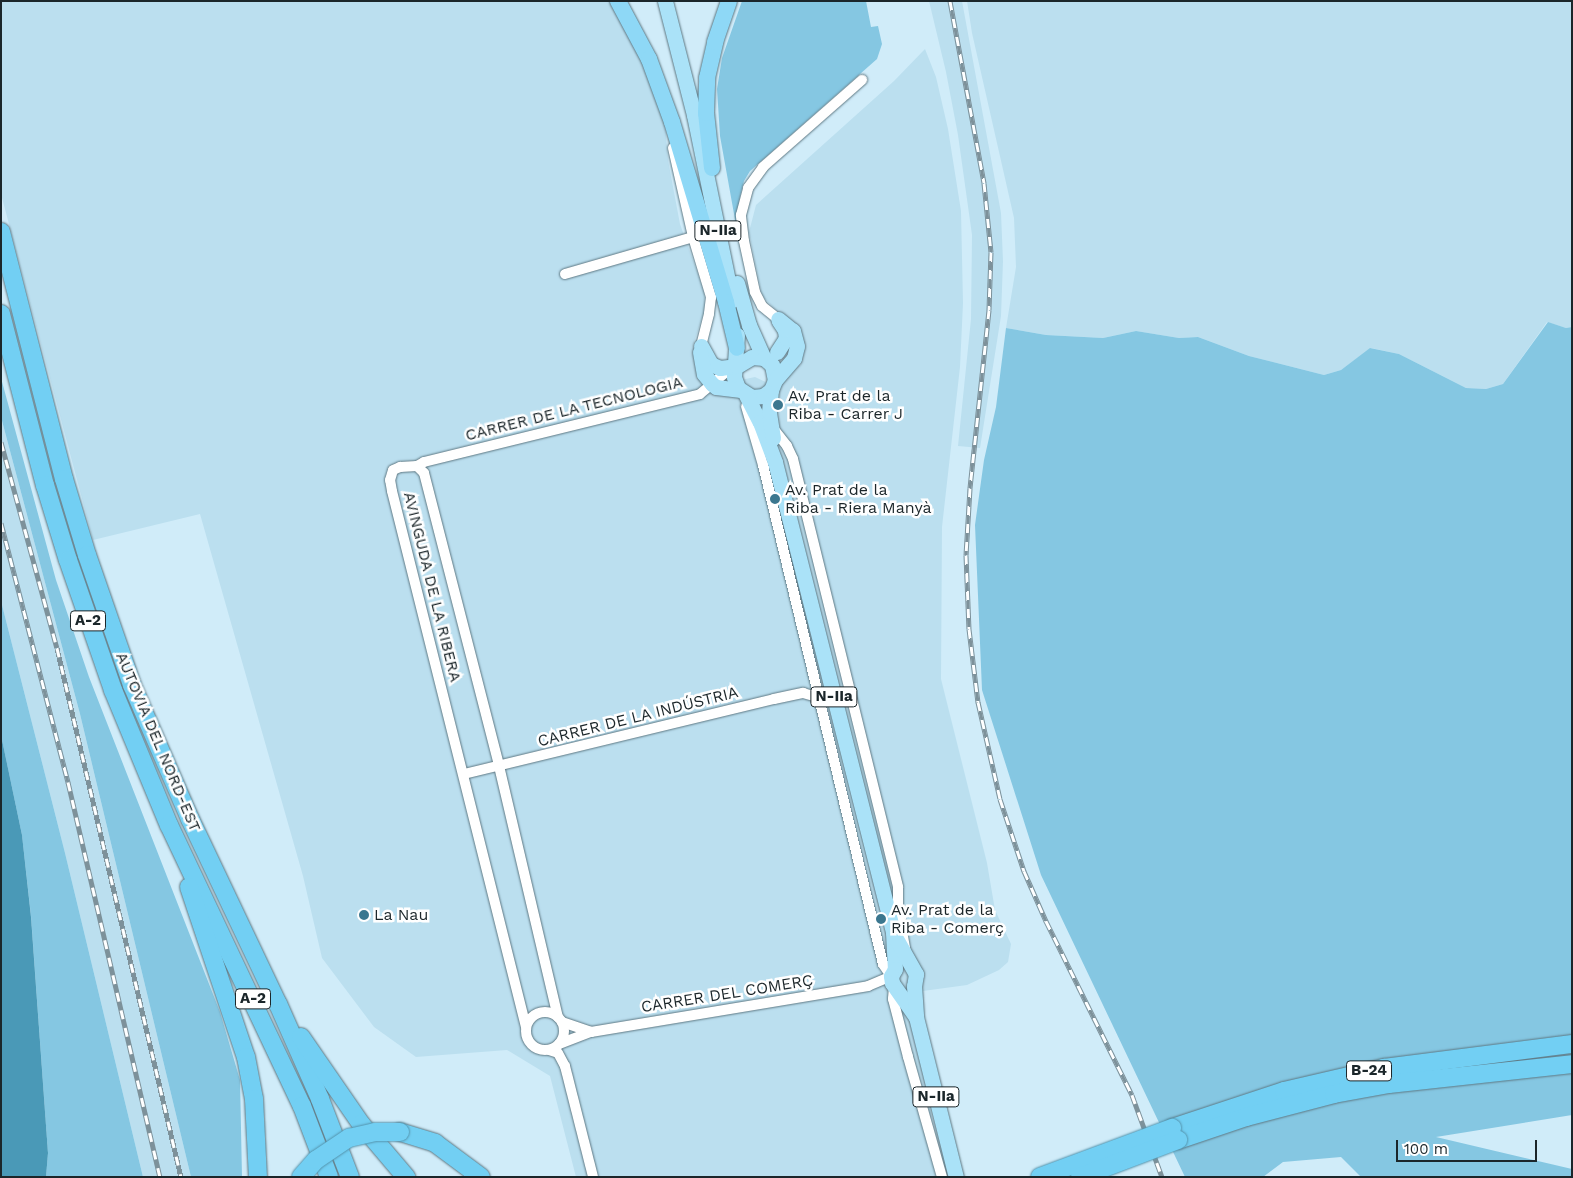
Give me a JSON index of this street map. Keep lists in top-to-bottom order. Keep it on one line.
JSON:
{"streets":{"highway":["A-2","AUTOVIA DEL NORD-EST","B-24"],"main road":["N-IIa"],"street":["CARRER DE LA TECNOLOGIA","AVINGUDA DE LA RIBERA","CARRER DE LA INDÚSTRIA","CARRER DEL COMERÇ"]},"crossings":[["N-IIa","CARRER DE LA TECNOLOGIA"],["N-IIa","CARRER DEL COMERÇ"],["CARRER DE LA TECNOLOGIA","AVINGUDA DE LA RIBERA"],["AVINGUDA DE LA RIBERA","CARRER DE LA INDÚSTRIA"],["AVINGUDA DE LA RIBERA","CARRER DEL COMERÇ"]],"places":["Av. Prat de la Riba - Carrer J","Av. Prat de la Riba - Riera Manyà","La Nau","Av. Prat de la Riba - Comerç"],"scale_bar":"100 m"}
